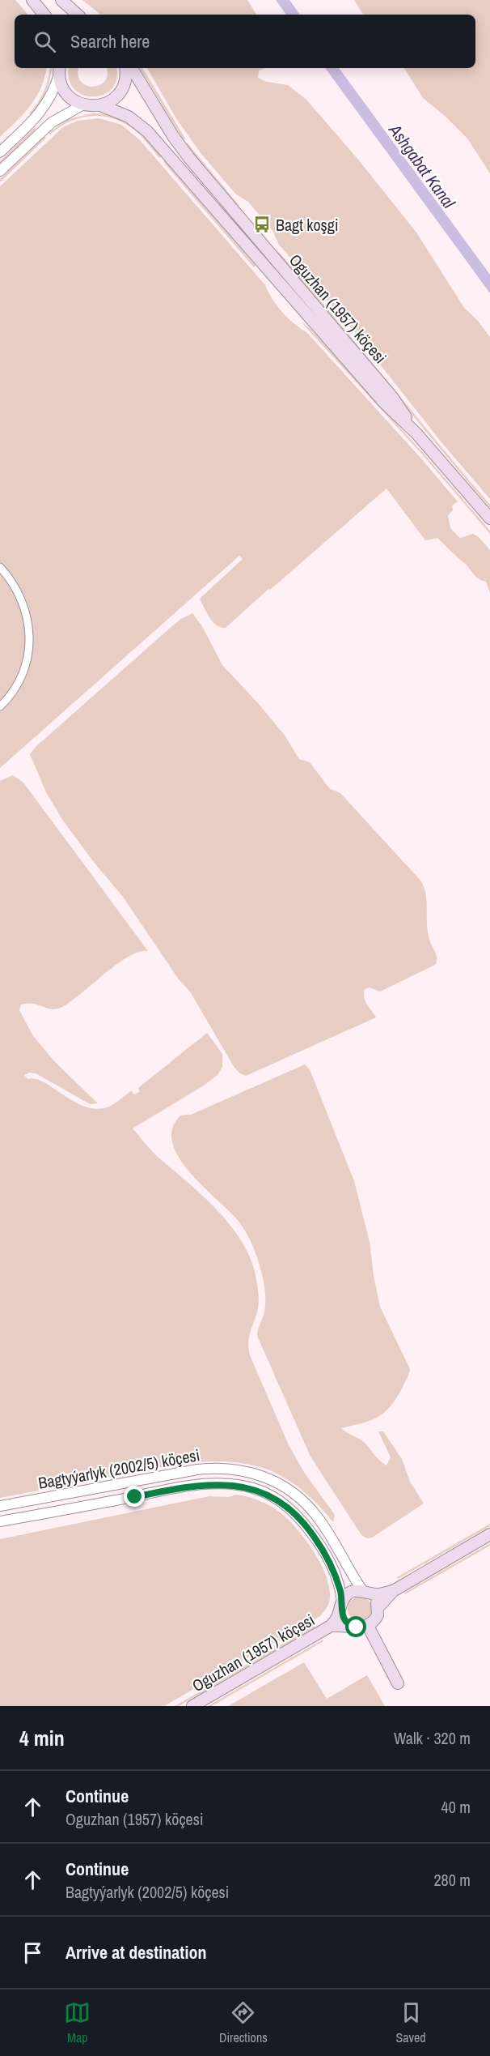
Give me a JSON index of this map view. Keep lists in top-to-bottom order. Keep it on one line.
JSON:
{"streets":{"main road":["Oguzhan (1957) köçesi"],"street":["Bagtyýarlyk (2002/5) köçesi"]},"crossings":[["Oguzhan (1957) köçesi","Bagtyýarlyk (2002/5) köçesi"]],"water":["Ashgabat Kanal"],"places":{"bus stop":["Bagt koşgi"]},"page":{"search":"Search here","heading":["4 min","Walk · 320 m"],"list":[["Continue","Oguzhan (1957) köçesi","40 m"],["Continue","Bagtyýarlyk (2002/5) köçesi","280 m"],"Arrive at destination"],"nav":["Map","Directions","Saved"]}}
